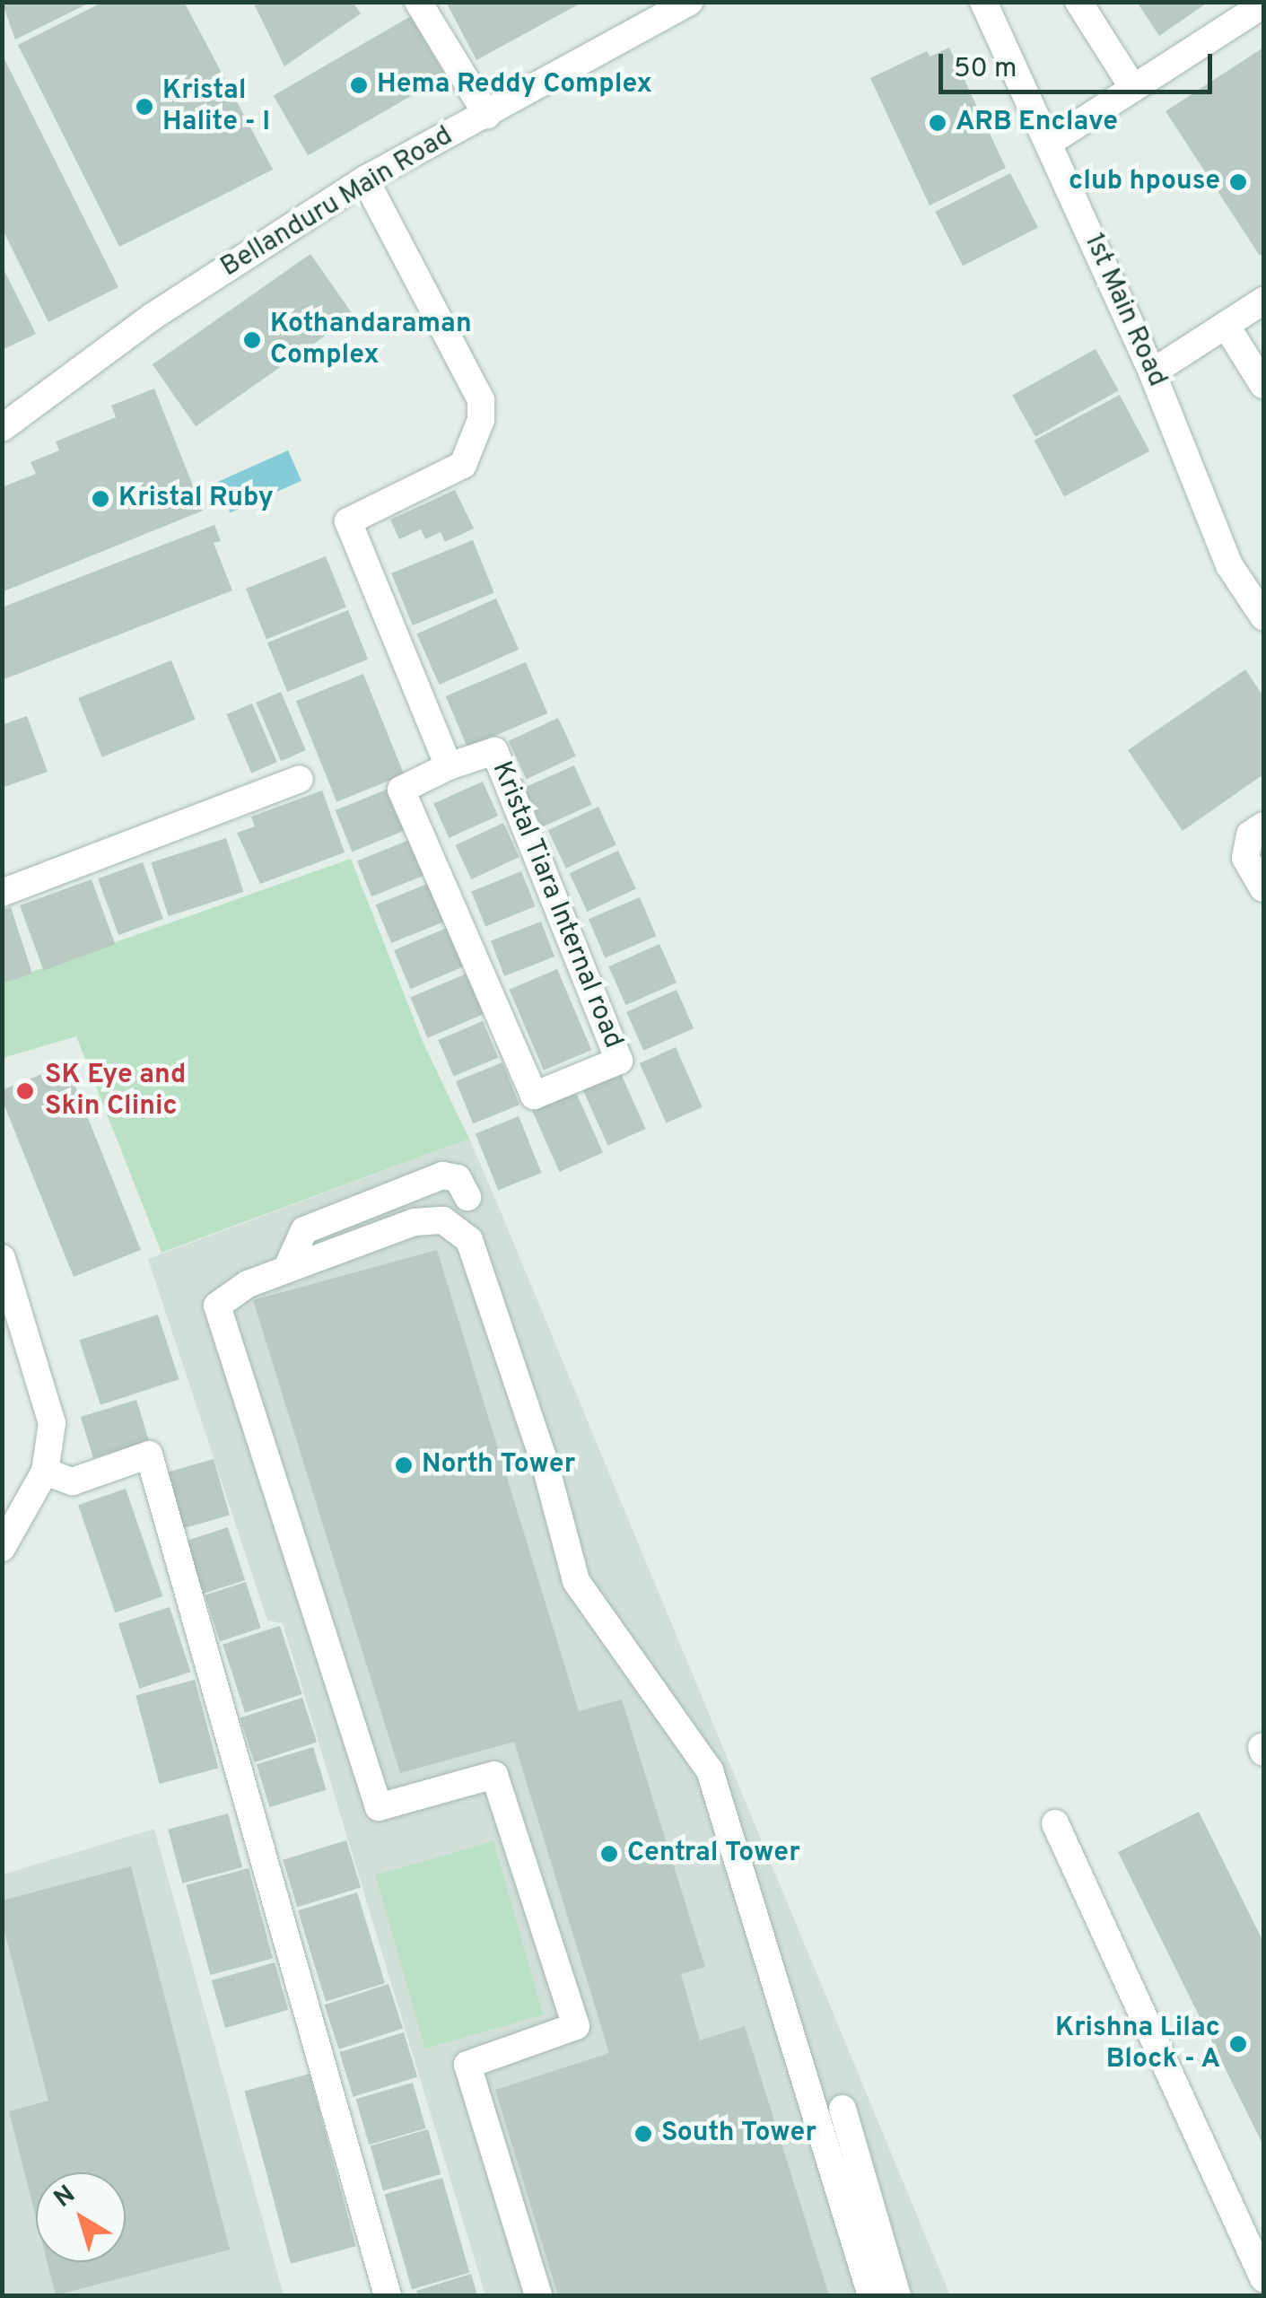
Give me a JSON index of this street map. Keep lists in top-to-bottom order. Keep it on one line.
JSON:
{"streets":{"street":["Bellanduru Main Road","1st Main Road","Kristal Tiara Internal road"]},"crossings":[["Bellanduru Main Road","Kristal Tiara Internal road"]],"places":["Hema Reddy Complex","Kristal Halite - I","ARB Enclave","club hpouse","Kothandaraman Complex","Kristal Ruby","SK Eye and Skin Clinic","North Tower","Central Tower","Krishna Lilac Block - A","South Tower"],"scale_bar":"50 m","north":"top left"}
